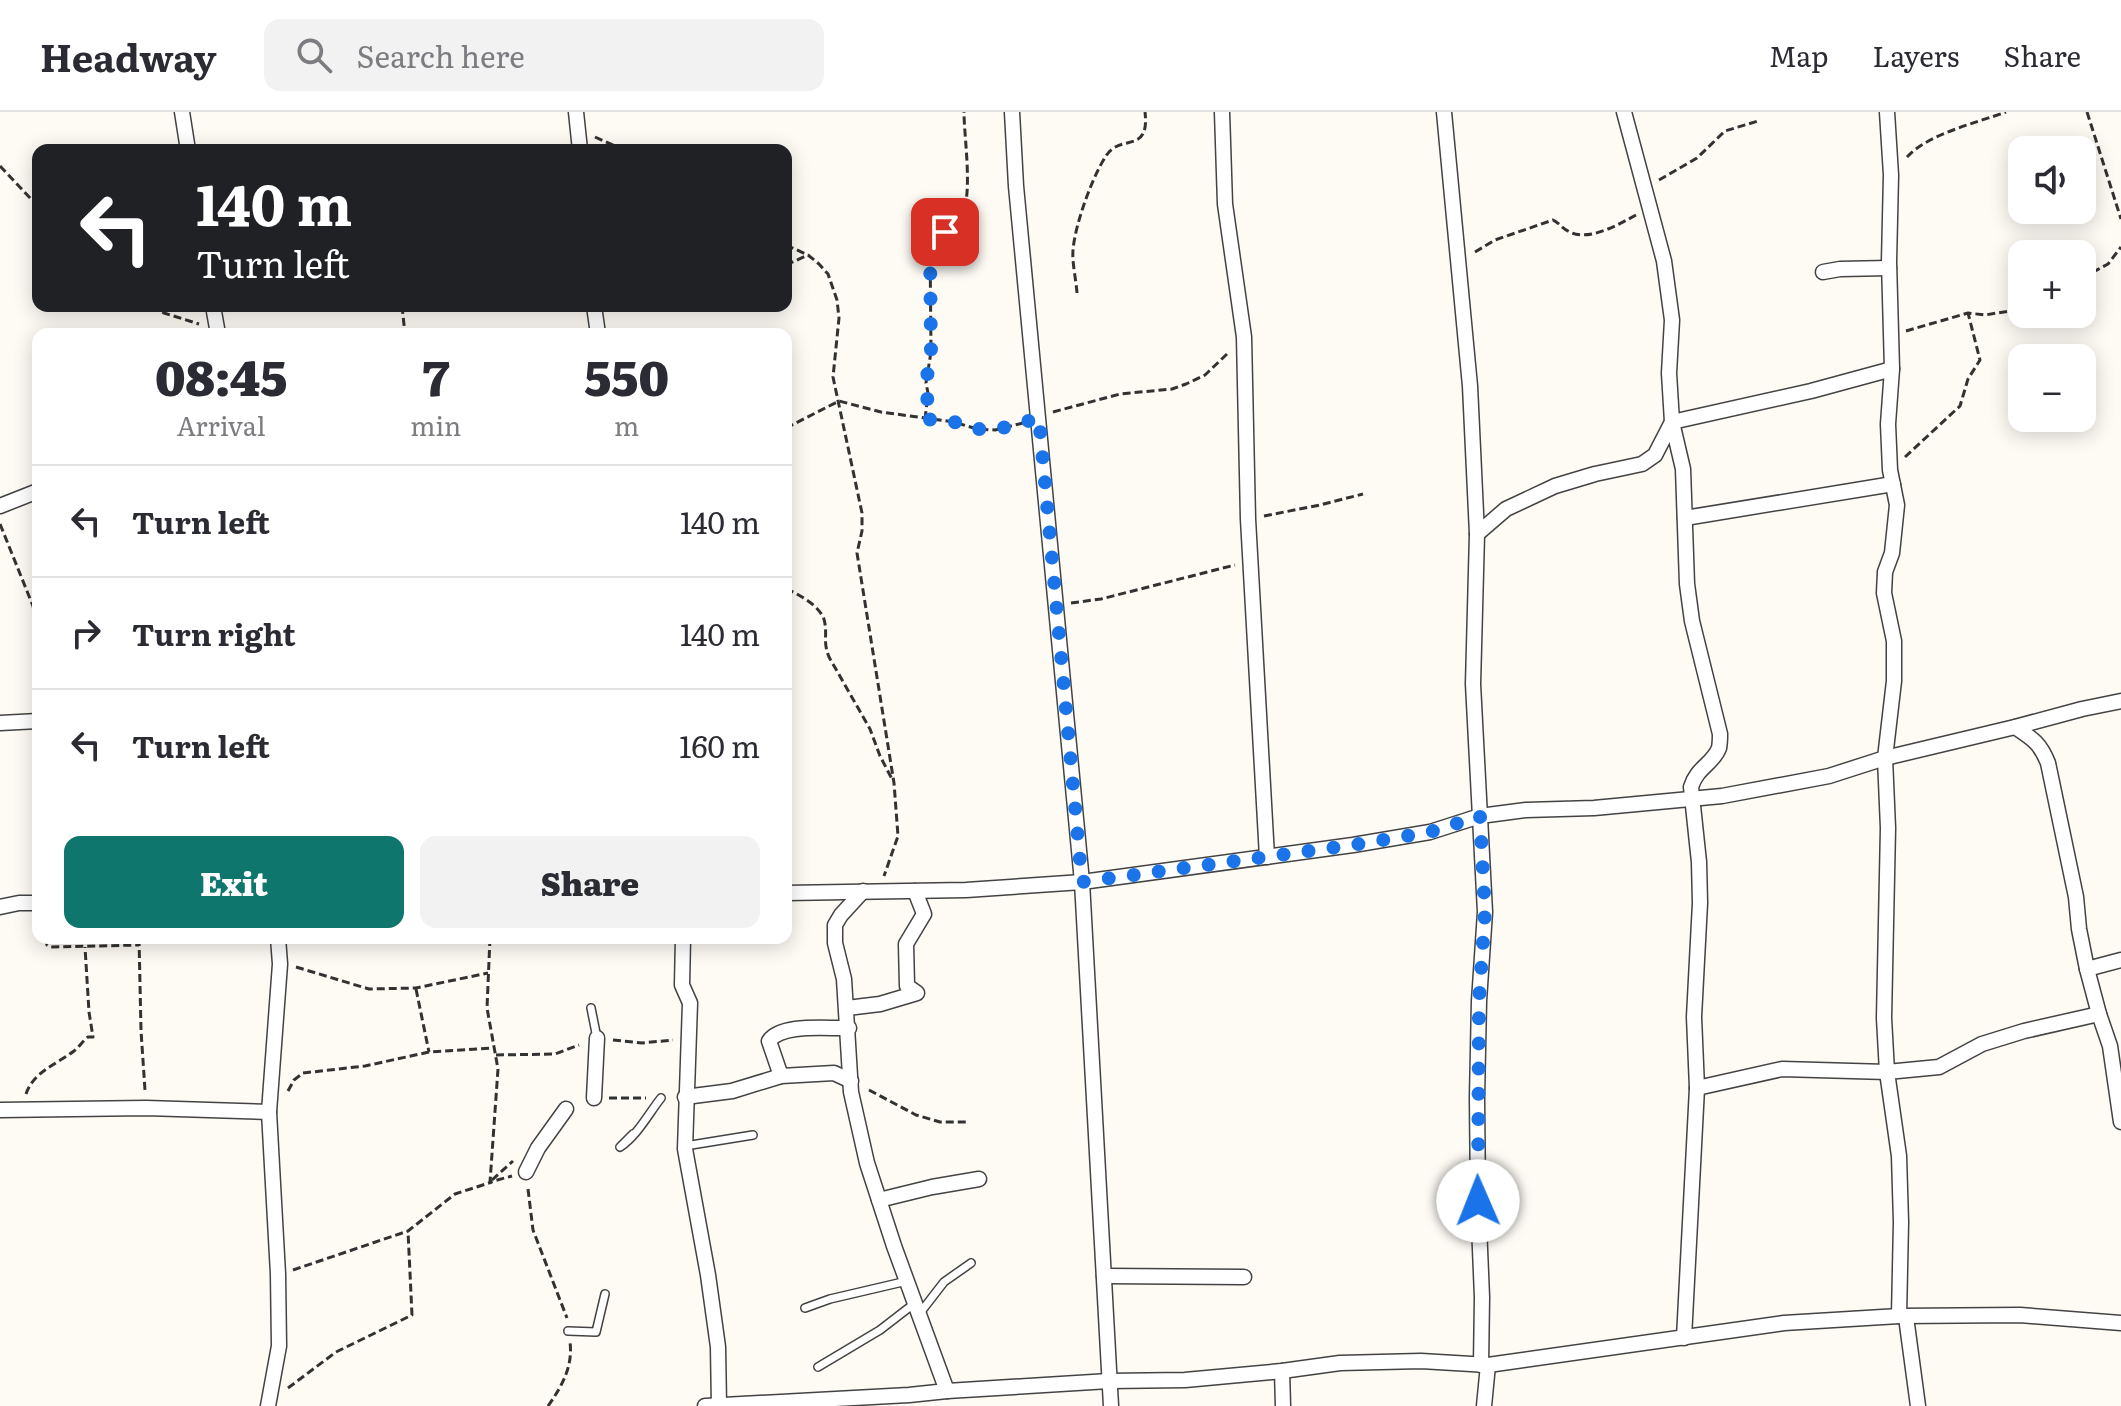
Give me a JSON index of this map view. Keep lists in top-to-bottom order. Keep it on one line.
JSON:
{"page":{"header":"Headway","search":"Search here","nav":["Map","Layers","Share"],"map_buttons":["+","−"],"turn":["140 m","Turn left"],"eta":["08:45","Arrival","7","min","550","m"],"list":[{"name":"Turn left","value":"140 m"},{"name":"Turn right","value":"140 m"},{"name":"Turn left","value":"160 m"}],"buttons":["Exit","Share"]}}
